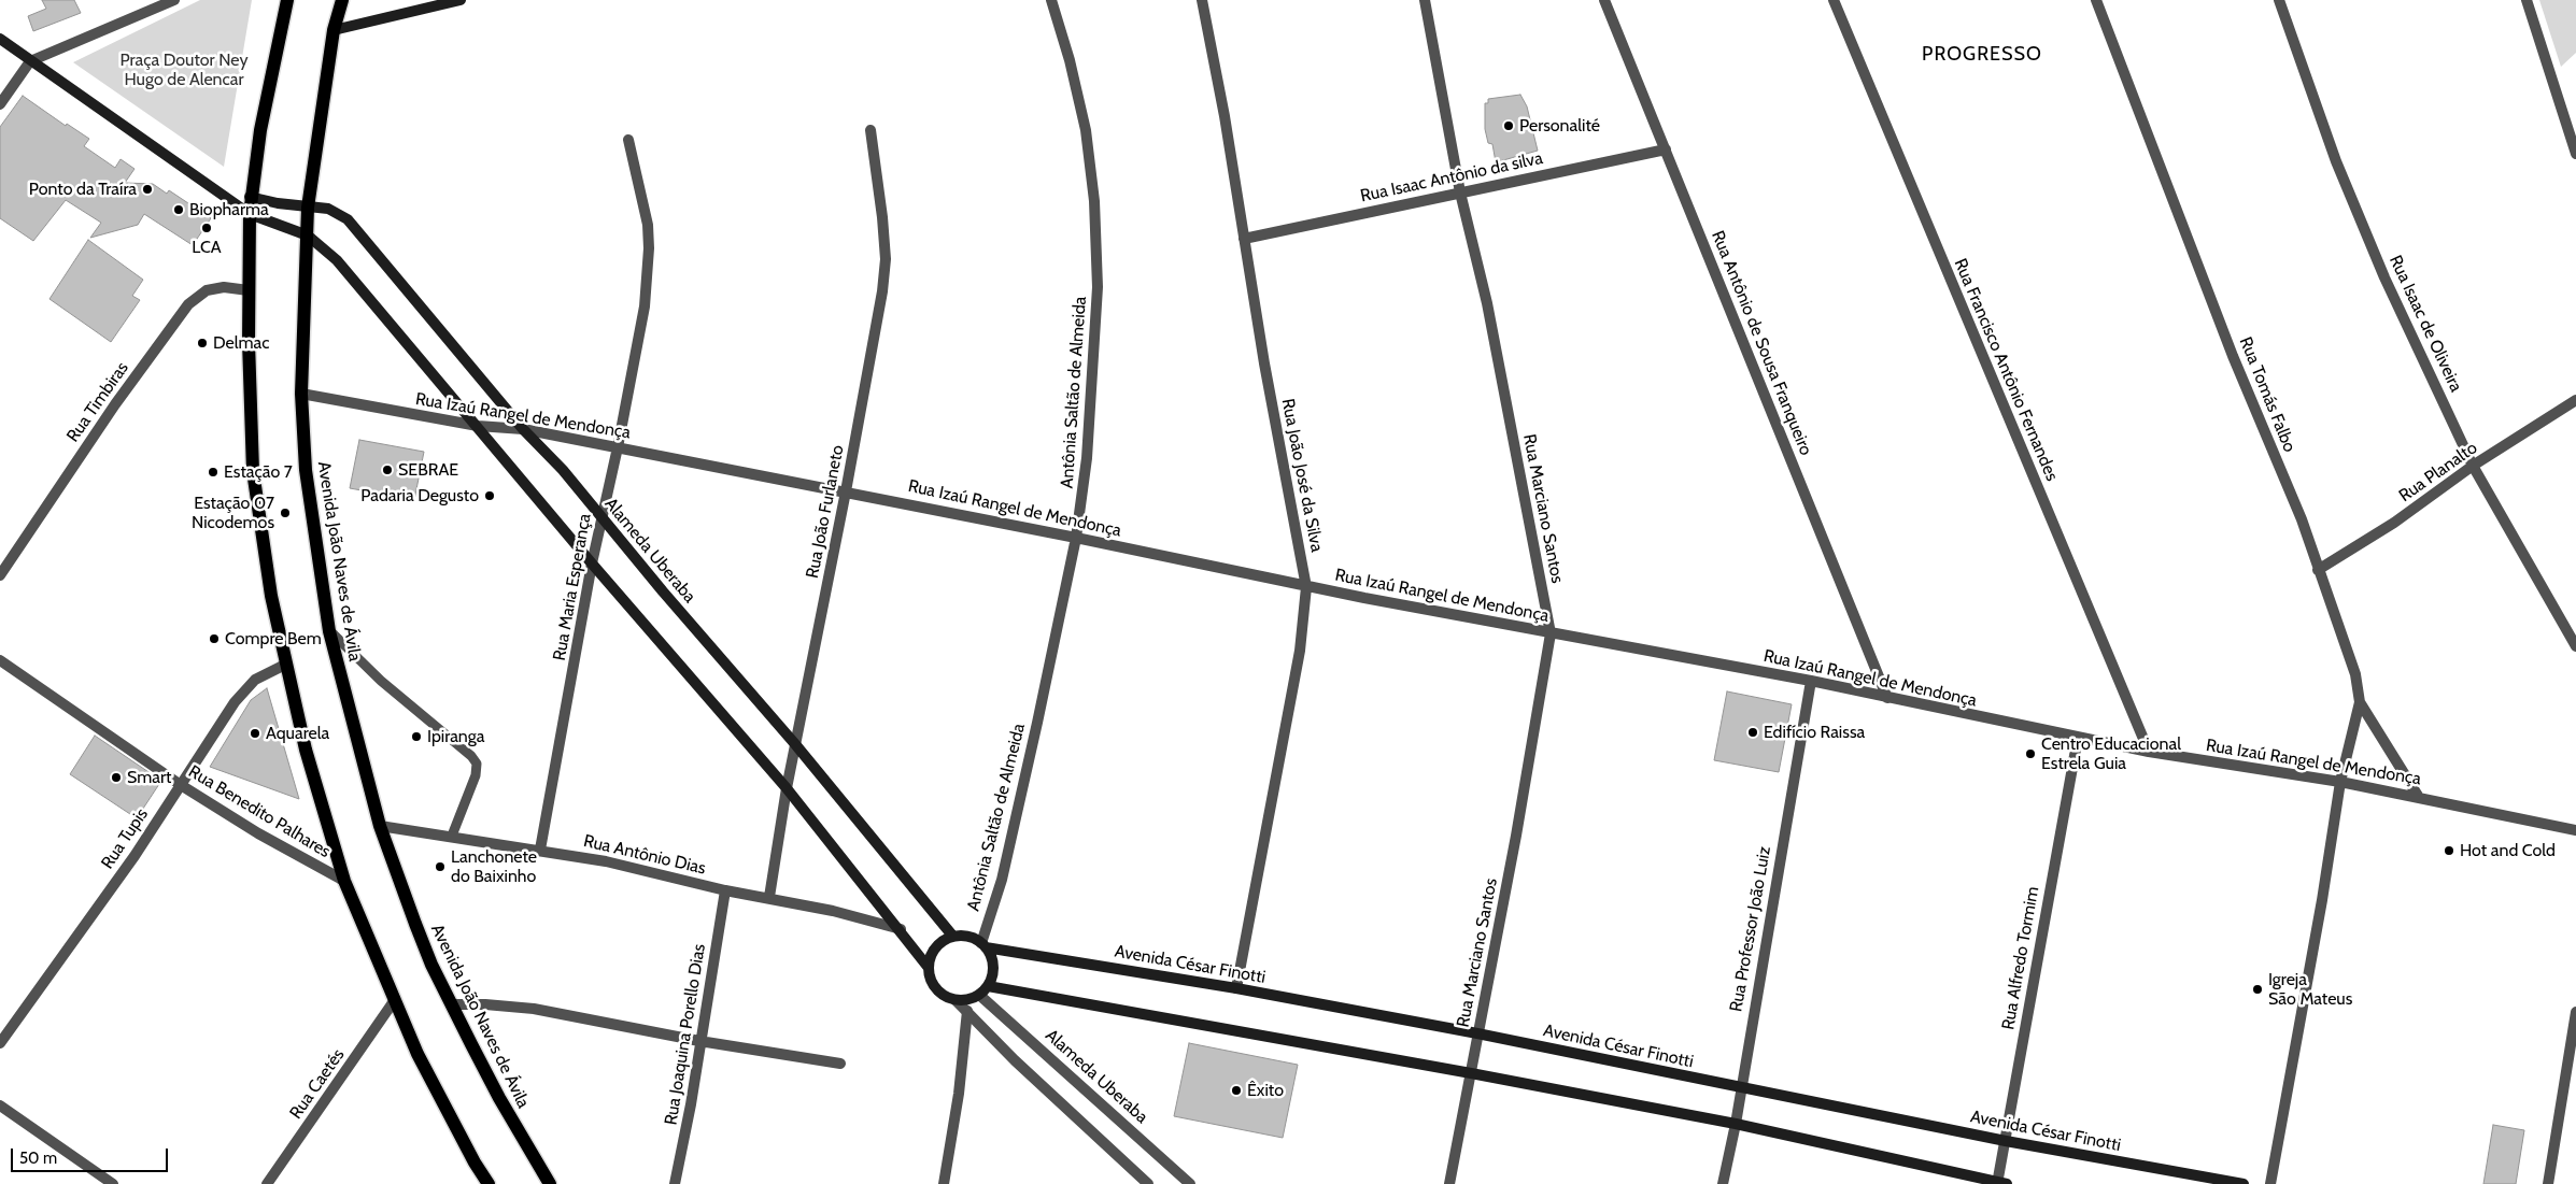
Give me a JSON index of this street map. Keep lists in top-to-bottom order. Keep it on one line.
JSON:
{"streets":{"main road":["Alameda Uberaba","Avenida João Naves de Ávila","Avenida César Finotti"],"street":["Rua Isaac Antônio da silva","Rua Isaac de Oliveira","Rua Antônio de Sousa Franqueiro","Rua Francisco Antônio Fernandes","Antônia Saltão de Almeida","Rua Tomás Falbo","Rua Timbiras","Rua Izaú Rangel de Mendonça","Rua Planalto","Rua João José da Silva","Rua Marciano Santos","Rua João Furlaneto","Rua Maria Esperança","Rua Benedito Palhares","Rua Tupis","Rua Antônio Dias","Rua Professor João Luiz","Rua Alfredo Tormim","Rua Joaquina Porello Dias","Rua Caetés"]},"crossings":[["Rua Isaac Antônio da silva","Rua Antônio de Sousa Franqueiro"],["Rua Isaac Antônio da silva","Rua João José da Silva"],["Rua Isaac Antônio da silva","Rua Marciano Santos"],["Rua Isaac de Oliveira","Rua Planalto"],["Rua Antônio de Sousa Franqueiro","Rua Izaú Rangel de Mendonça"],["Rua Francisco Antônio Fernandes","Rua Izaú Rangel de Mendonça"],["Antônia Saltão de Almeida","Rua Izaú Rangel de Mendonça"],["Antônia Saltão de Almeida","Alameda Uberaba"],["Antônia Saltão de Almeida","Avenida César Finotti"],["Rua Tomás Falbo","Rua Izaú Rangel de Mendonça"],["Rua Tomás Falbo","Rua Planalto"],["Rua Izaú Rangel de Mendonça","Rua João José da Silva"],["Rua Izaú Rangel de Mendonça","Rua Marciano Santos"],["Rua Izaú Rangel de Mendonça","Rua João Furlaneto"],["Rua Izaú Rangel de Mendonça","Alameda Uberaba"],["Rua Izaú Rangel de Mendonça","Avenida João Naves de Ávila"],["Rua Izaú Rangel de Mendonça","Rua Maria Esperança"],["Rua Izaú Rangel de Mendonça","Rua Professor João Luiz"],["Rua Izaú Rangel de Mendonça","Rua Alfredo Tormim"],["Rua João José da Silva","Avenida César Finotti"],["Rua Marciano Santos","Avenida César Finotti"],["Rua João Furlaneto","Alameda Uberaba"],["Rua João Furlaneto","Rua Antônio Dias"],["Alameda Uberaba","Avenida João Naves de Ávila"],["Alameda Uberaba","Rua Maria Esperança"],["Alameda Uberaba","Avenida César Finotti"],["Avenida João Naves de Ávila","Rua Antônio Dias"],["Rua Maria Esperança","Rua Antônio Dias"],["Rua Benedito Palhares","Rua Tupis"],["Rua Antônio Dias","Rua Joaquina Porello Dias"],["Rua Professor João Luiz","Avenida César Finotti"],["Rua Alfredo Tormim","Avenida César Finotti"]],"districts":["PROGRESSO"],"parks":["Praça Doutor Ney Hugo de Alencar"],"places":["Personalité","Ponto da Traíra","Biopharma","LCA","Delmac","SEBRAE","Estação 7","Padaria Degusto","Estação 07 Nicodemos","Compre Bem","Edifício Raissa","Aquarela","Ipiranga","Centro Educacional Estrela Guia","Smart","Hot and Cold","Lanchonete do Baixinho","Igreja São Mateus","Êxito"],"scale_bar":"50 m"}
